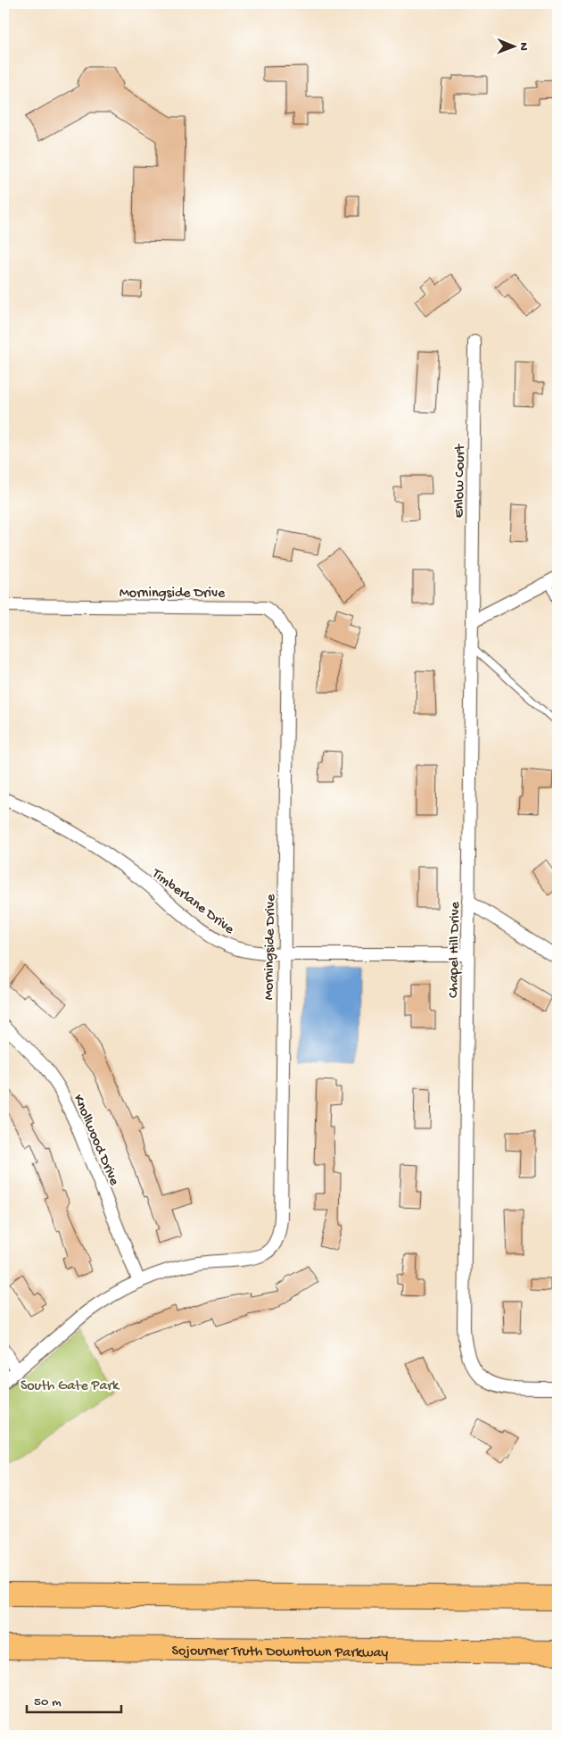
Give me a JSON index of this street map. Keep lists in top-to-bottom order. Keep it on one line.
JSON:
{"streets":{"highway":["Sojourner Truth Downtown Parkway"],"street":["Enlow Court","Morningside Drive","Timberlane Drive","Chapel Hill Drive","Knollwood Drive"]},"crossings":[["Enlow Court","Chapel Hill Drive"],["Morningside Drive","Timberlane Drive"],["Morningside Drive","Knollwood Drive"],["Timberlane Drive","Chapel Hill Drive"]],"parks":["South Gate Park"],"scale_bar":"50 m","north":"right"}
